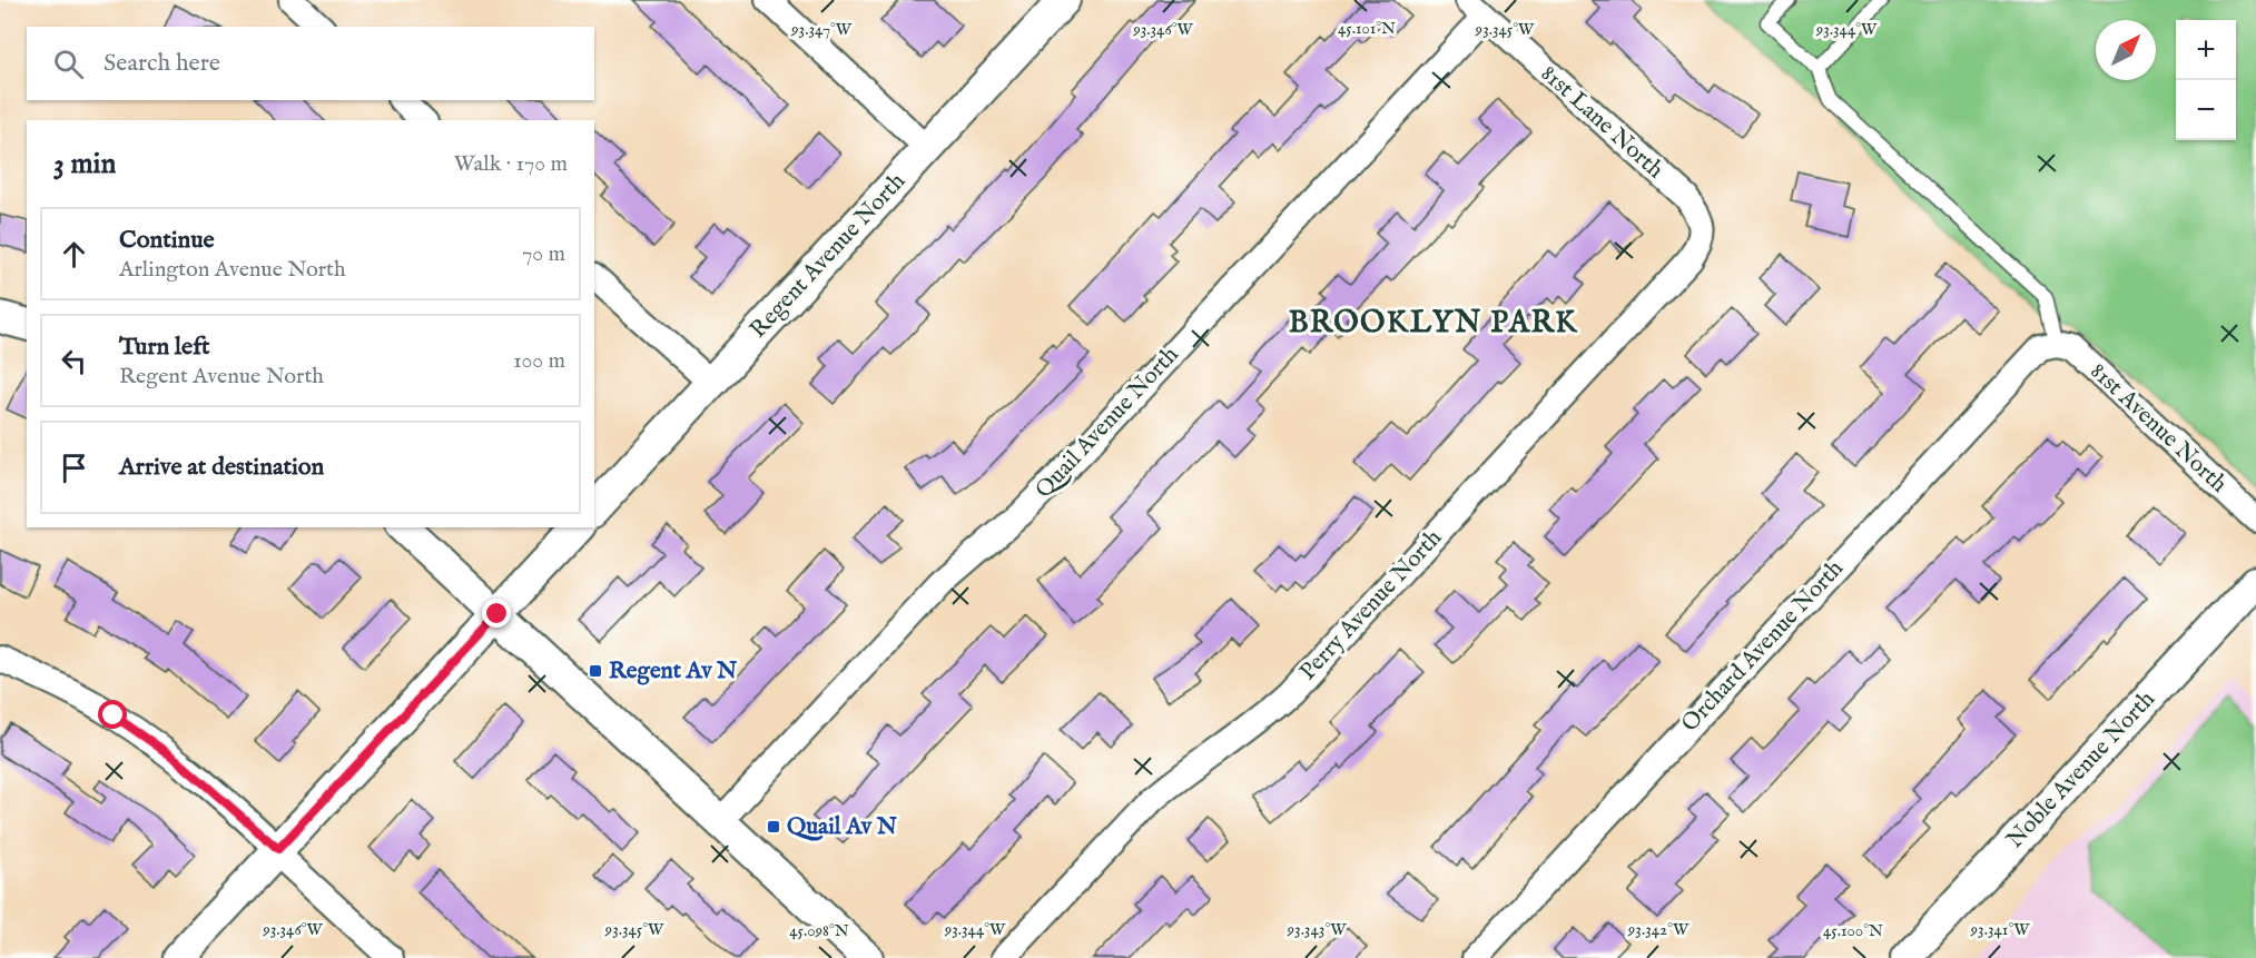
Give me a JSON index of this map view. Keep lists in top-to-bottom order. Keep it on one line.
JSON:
{"streets":{"street":["81st Lane North","Regent Avenue North","Quail Avenue North","81st Avenue North","Perry Avenue North","Orchard Avenue North","Noble Avenue North"]},"crossings":[["81st Lane North","Quail Avenue North"],["81st Lane North","Perry Avenue North"],["81st Avenue North","Orchard Avenue North"]],"districts":["BROOKLYN PARK"],"places":{"transit":["Regent Av N","Quail Av N"]},"north":"top right","page":{"map_buttons":["+","−"],"search":"Search here","heading":["3 min","Walk · 170 m"],"list":[["Continue","Arlington Avenue North","70 m"],["Turn left","Regent Avenue North","100 m"],"Arrive at destination"]},"coordinates":["45.101°N","93.347°W","93.346°W","93.345°W","93.344°W","93.343°W","93.342°W","93.341°W","45.098°N","45.100°N"]}
